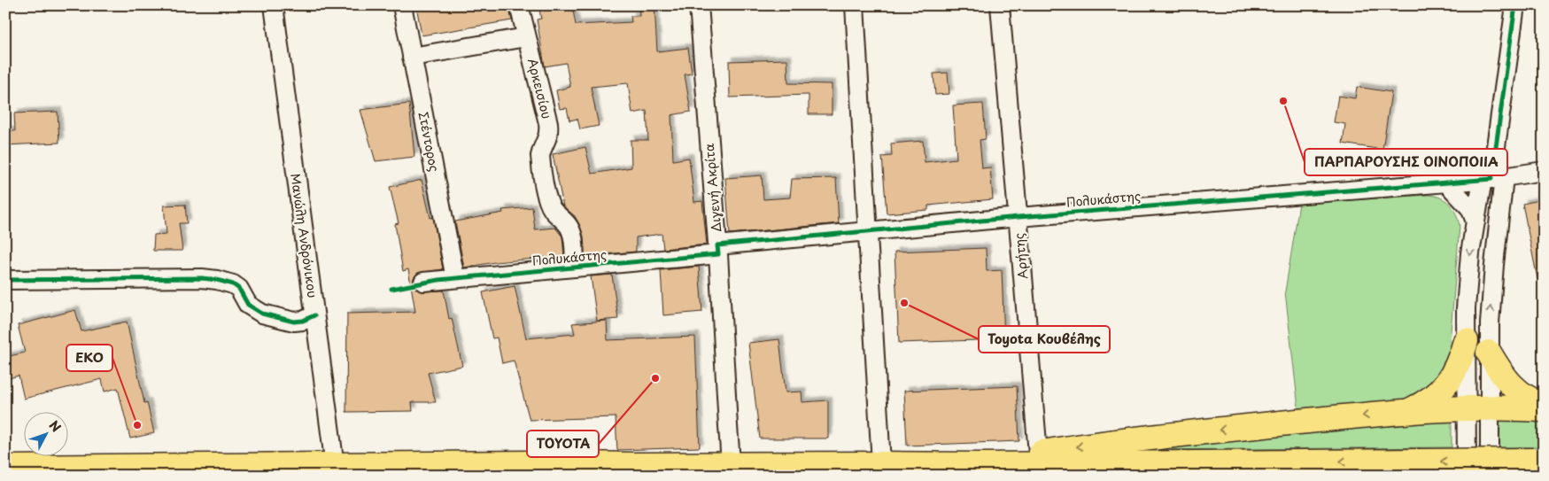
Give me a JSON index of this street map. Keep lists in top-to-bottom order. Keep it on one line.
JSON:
{"streets":{"street":["Αρκεισίου","Στέντορος","Διγενή Ακρίτα","Πολυκάστης","Μανώλη Ανδρόνικου","Αρήτης"]},"crossings":[["Αρκεισίου","Πολυκάστης"],["Στέντορος","Πολυκάστης"],["Διγενή Ακρίτα","Πολυκάστης"],["Πολυκάστης","Αρήτης"]],"places":["ΠΑΡΠΑΡΟΥΣΗΣ ΟΙΝΟΠΟΙΙΑ","Toyota Κουβέλης","TOYOTA","EKO"],"north":"top right"}
